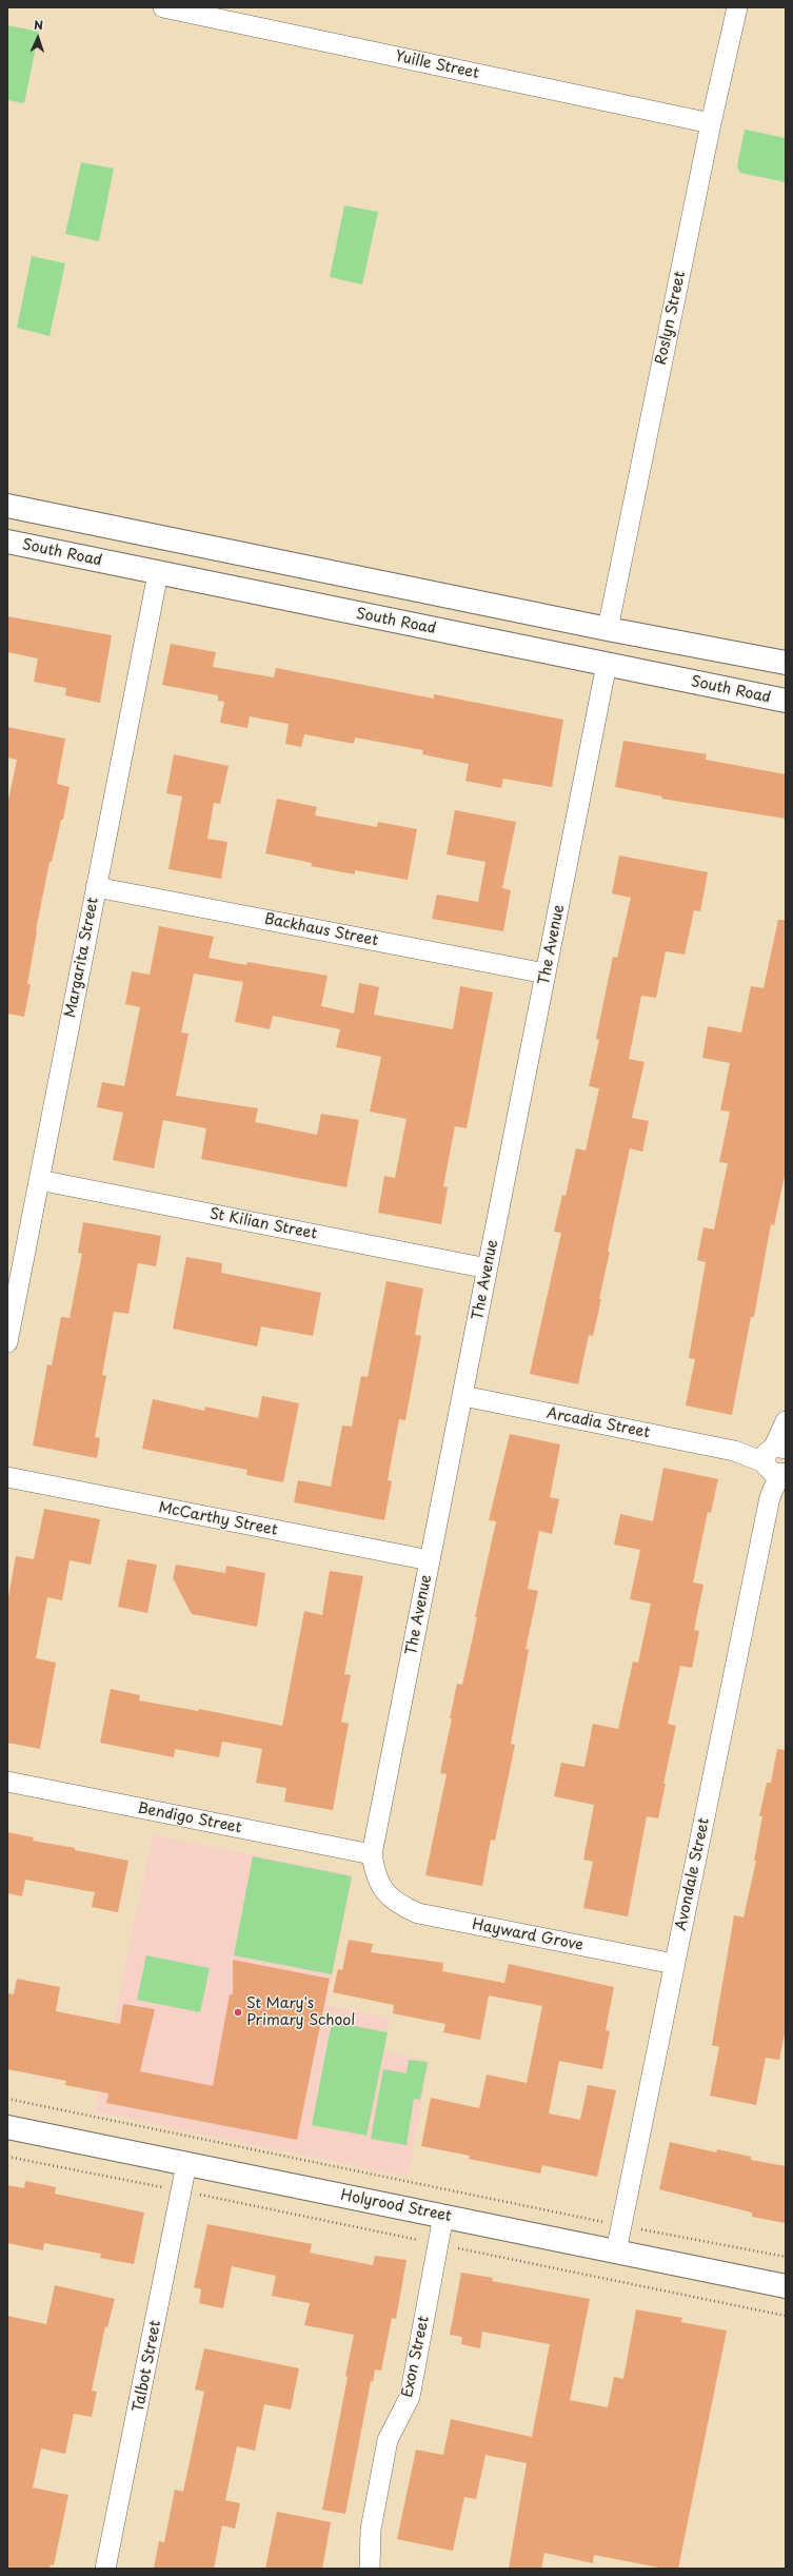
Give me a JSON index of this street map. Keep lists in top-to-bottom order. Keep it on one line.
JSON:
{"streets":{"main road":["South Road","Holyrood Street"],"street":["Yuille Street","Roslyn Street","Backhaus Street","The Avenue","Margarita Street","St Kilian Street","Arcadia Street","McCarthy Street","Bendigo Street","Avondale Street","Hayward Grove","Exon Street","Talbot Street"]},"crossings":[["Yuille Street","Roslyn Street"],["South Road","The Avenue"],["South Road","Margarita Street"],["Backhaus Street","The Avenue"],["Backhaus Street","Margarita Street"],["The Avenue","St Kilian Street"],["The Avenue","Arcadia Street"],["The Avenue","McCarthy Street"],["The Avenue","Bendigo Street"],["The Avenue","Hayward Grove"],["Margarita Street","St Kilian Street"],["Arcadia Street","Avondale Street"],["Avondale Street","Hayward Grove"],["Avondale Street","Holyrood Street"],["Holyrood Street","Exon Street"],["Holyrood Street","Talbot Street"]],"places":["St Mary's Primary School"],"north":"top"}
